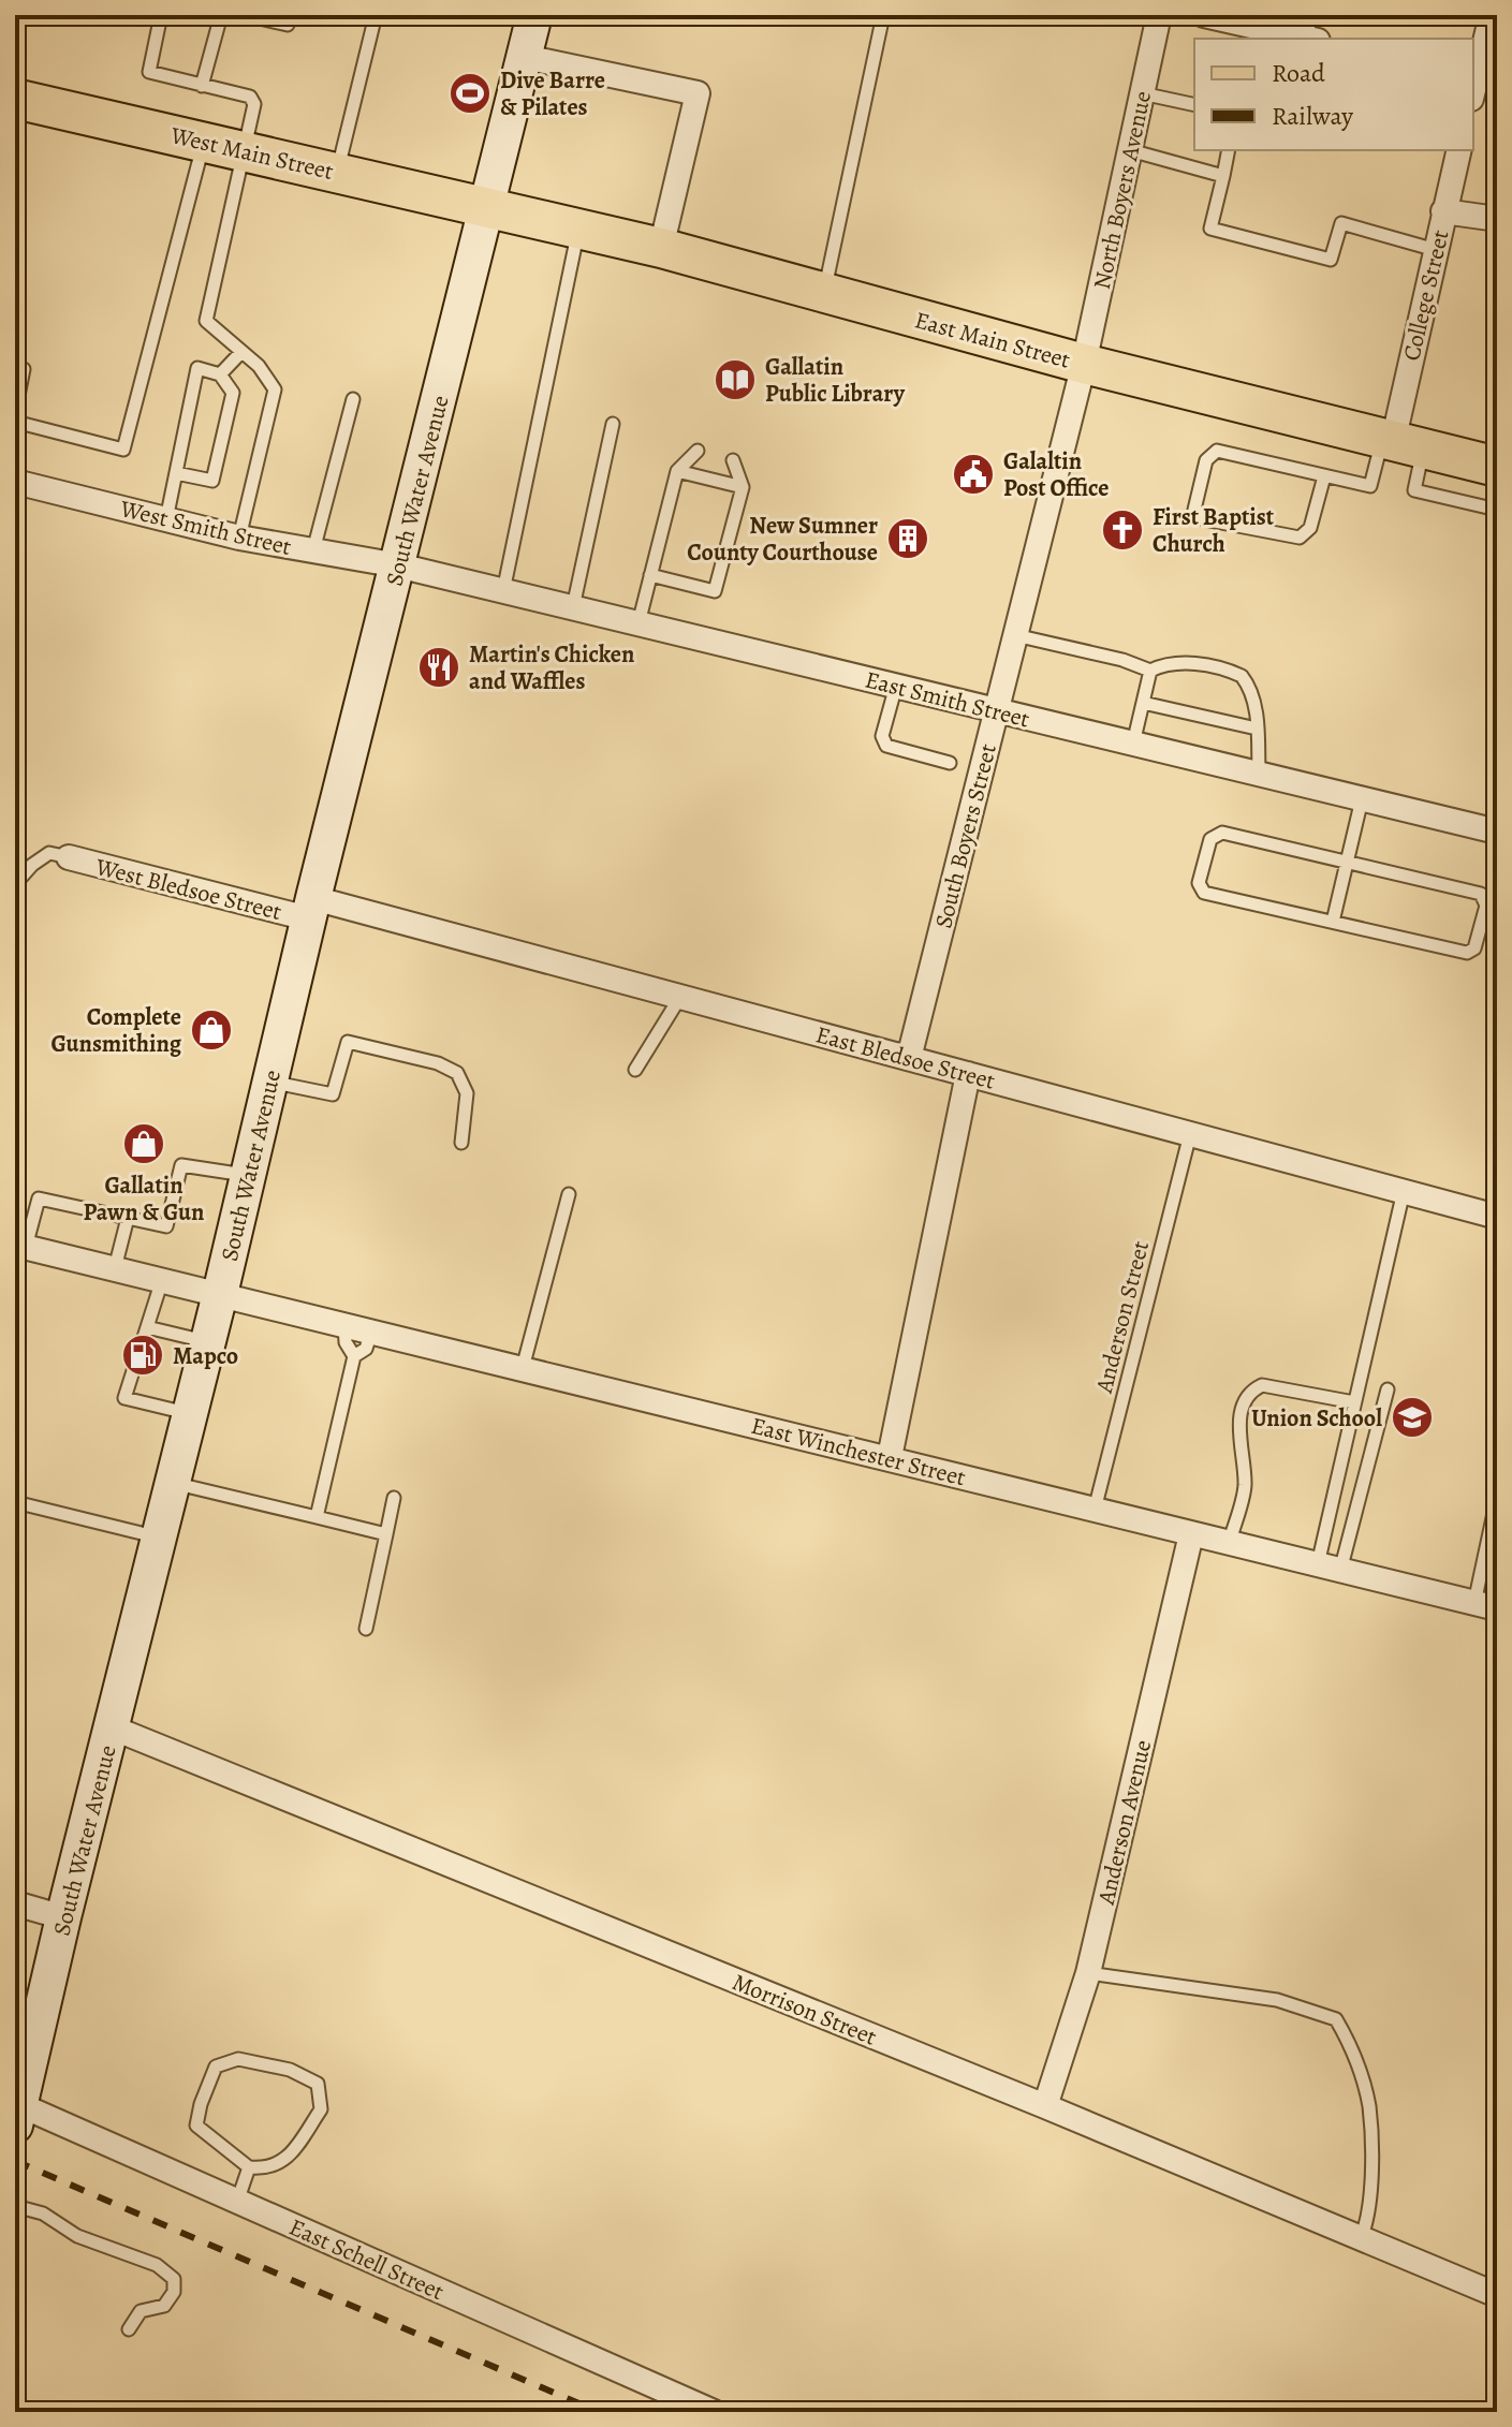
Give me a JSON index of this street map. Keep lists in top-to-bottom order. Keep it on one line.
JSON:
{"streets":{"main road":["West Main Street","East Main Street","South Water Avenue"],"street":["North Boyers Avenue","College Street","West Smith Street","East Smith Street","South Boyers Street","West Bledsoe Street","East Bledsoe Street","East Winchester Street","Anderson Avenue","Morrison Street","East Schell Street"],"lane":["Anderson Street"]},"crossings":[["West Main Street","East Main Street"],["West Main Street","South Water Avenue"],["North Boyers Avenue","East Main Street"],["North Boyers Avenue","South Boyers Street"],["College Street","East Main Street"],["East Main Street","South Water Avenue"],["East Main Street","South Boyers Street"],["South Water Avenue","West Smith Street"],["South Water Avenue","East Smith Street"],["South Water Avenue","West Bledsoe Street"],["South Water Avenue","East Bledsoe Street"],["South Water Avenue","East Winchester Street"],["South Water Avenue","Morrison Street"],["South Water Avenue","East Schell Street"],["West Smith Street","East Smith Street"],["East Smith Street","South Boyers Street"],["South Boyers Street","East Bledsoe Street"],["West Bledsoe Street","East Bledsoe Street"],["East Bledsoe Street","Anderson Street"],["Anderson Street","East Winchester Street"],["East Winchester Street","Anderson Avenue"],["Anderson Avenue","Morrison Street"]],"places":{"sports":["Dive Barre & Pilates"],"library":["Gallatin Public Library"],"public building":["Galaltin Post Office"],"church":["First Baptist Church"],"building":["New Sumner County Courthouse"],"restaurant":["Martin's Chicken and Waffles"],"shop":["Complete Gunsmithing","Gallatin Pawn & Gun"],"fuel station":["Mapco"],"school or university":["Union School"]},"legend":["Road","Railway"]}
